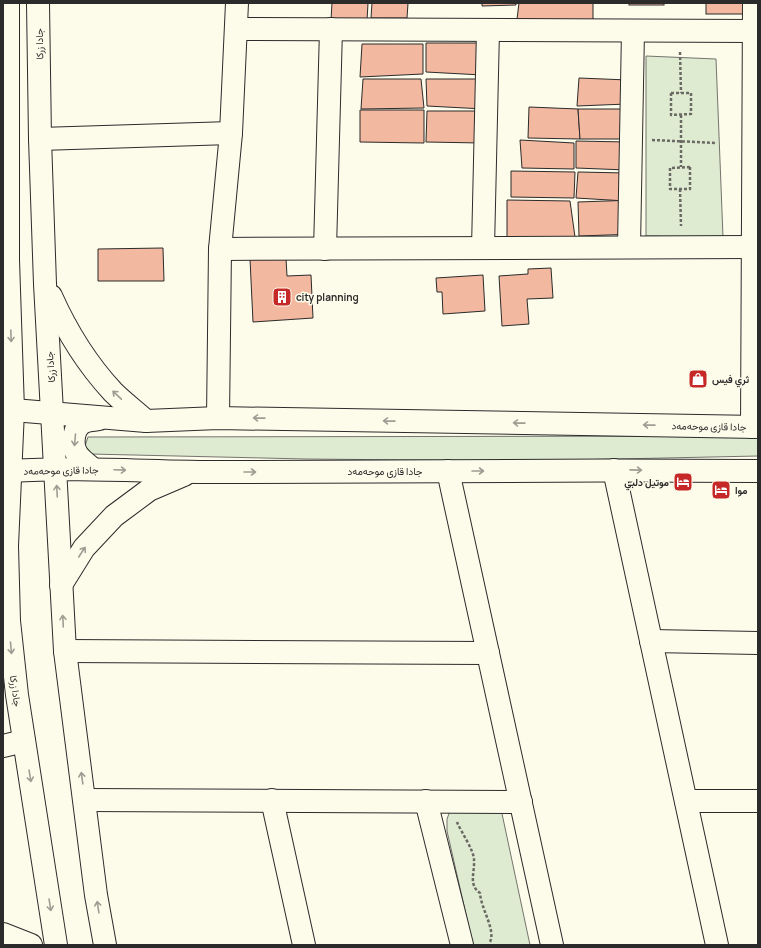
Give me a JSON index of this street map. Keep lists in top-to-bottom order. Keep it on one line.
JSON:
{"streets":{"street":["جادا زرکا","جادا قازی موحەمەد"]},"crossings":[["جادا زرکا","جادا قازی موحەمەد"]],"places":{"building":["city planning"],"shop":["ثري فيس"],"hotel":["موتيل دلبي","موا"]}}
